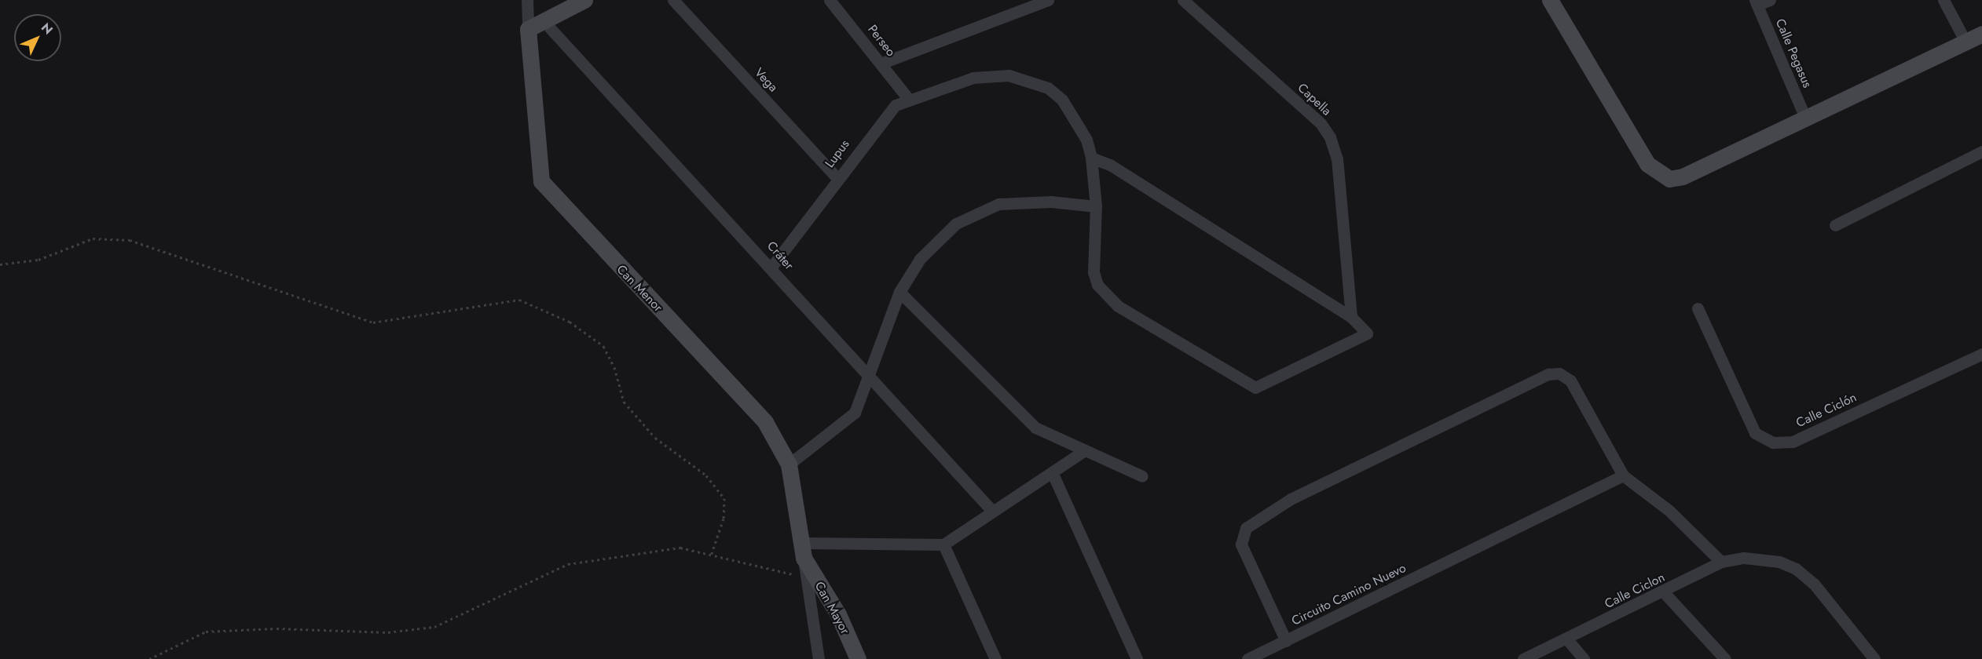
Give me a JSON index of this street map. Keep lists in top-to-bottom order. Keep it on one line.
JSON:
{"streets":{"street":["Perseo","Calle Pegasus","Vega","Capella","Lupus","Cráter","Can Menor","Calle Ciclón","Calle Ciclon","Circuito Camino Nuevo","Can Mayor"]},"crossings":[["Perseo","Lupus"],["Vega","Lupus"],["Capella","Lupus"],["Lupus","Cráter"],["Can Menor","Can Mayor"]],"north":"top right"}
